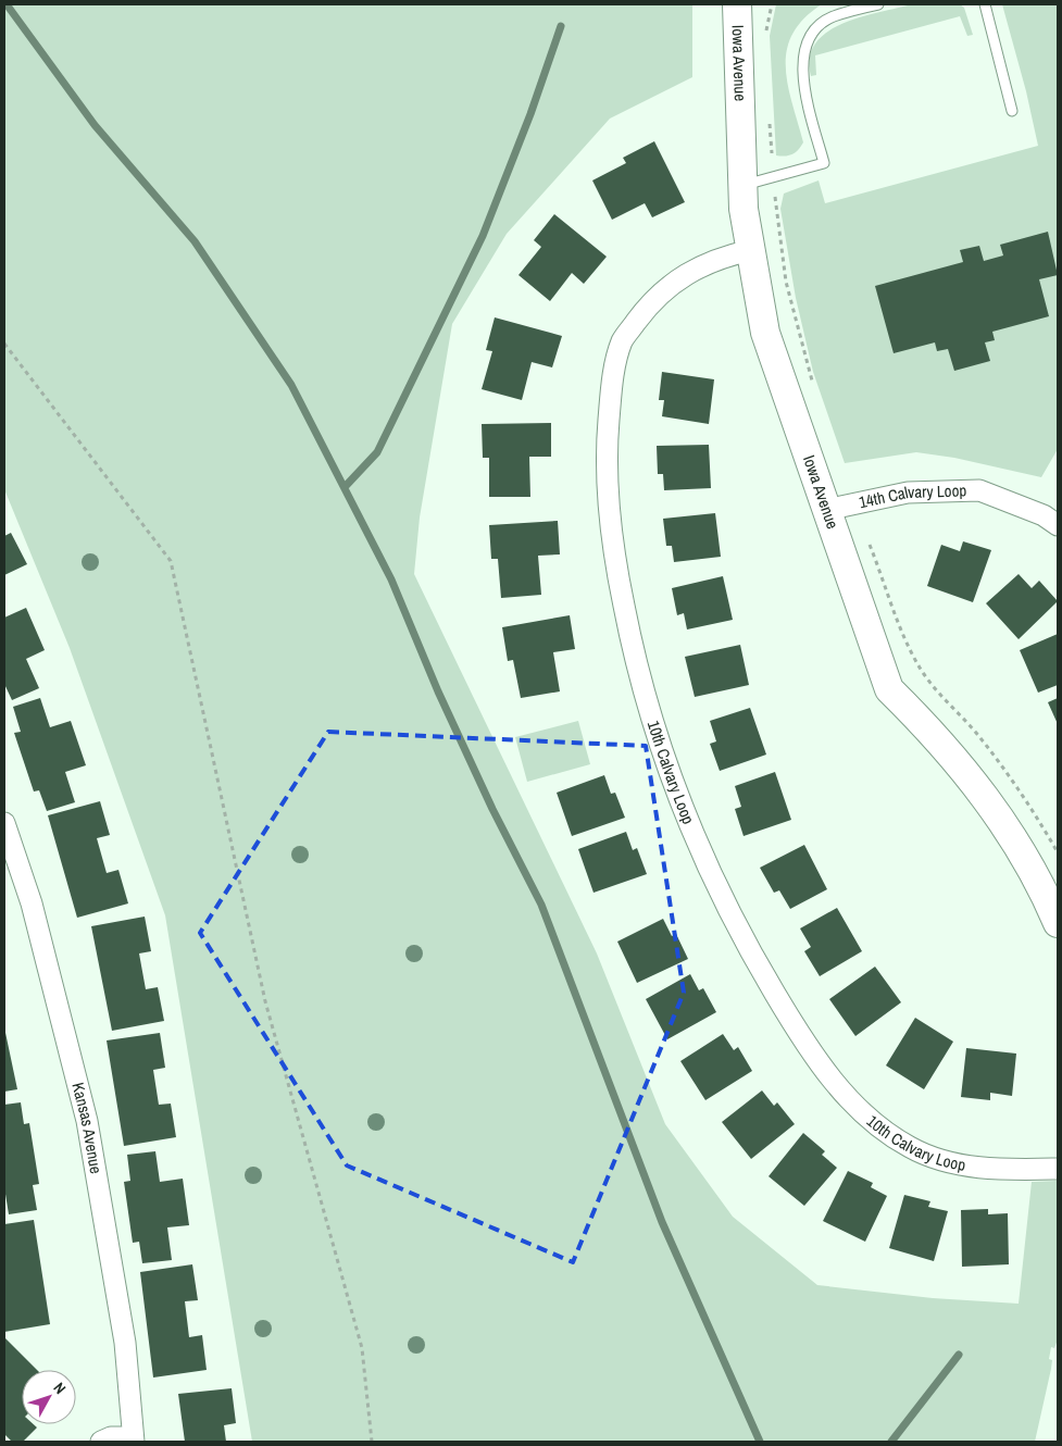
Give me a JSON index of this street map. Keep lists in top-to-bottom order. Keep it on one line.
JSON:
{"streets":{"street":["Iowa Avenue","14th Calvary Loop","10th Calvary Loop","Kansas Avenue"]},"crossings":[["Iowa Avenue","14th Calvary Loop"],["Iowa Avenue","10th Calvary Loop"]],"north":"top right"}
